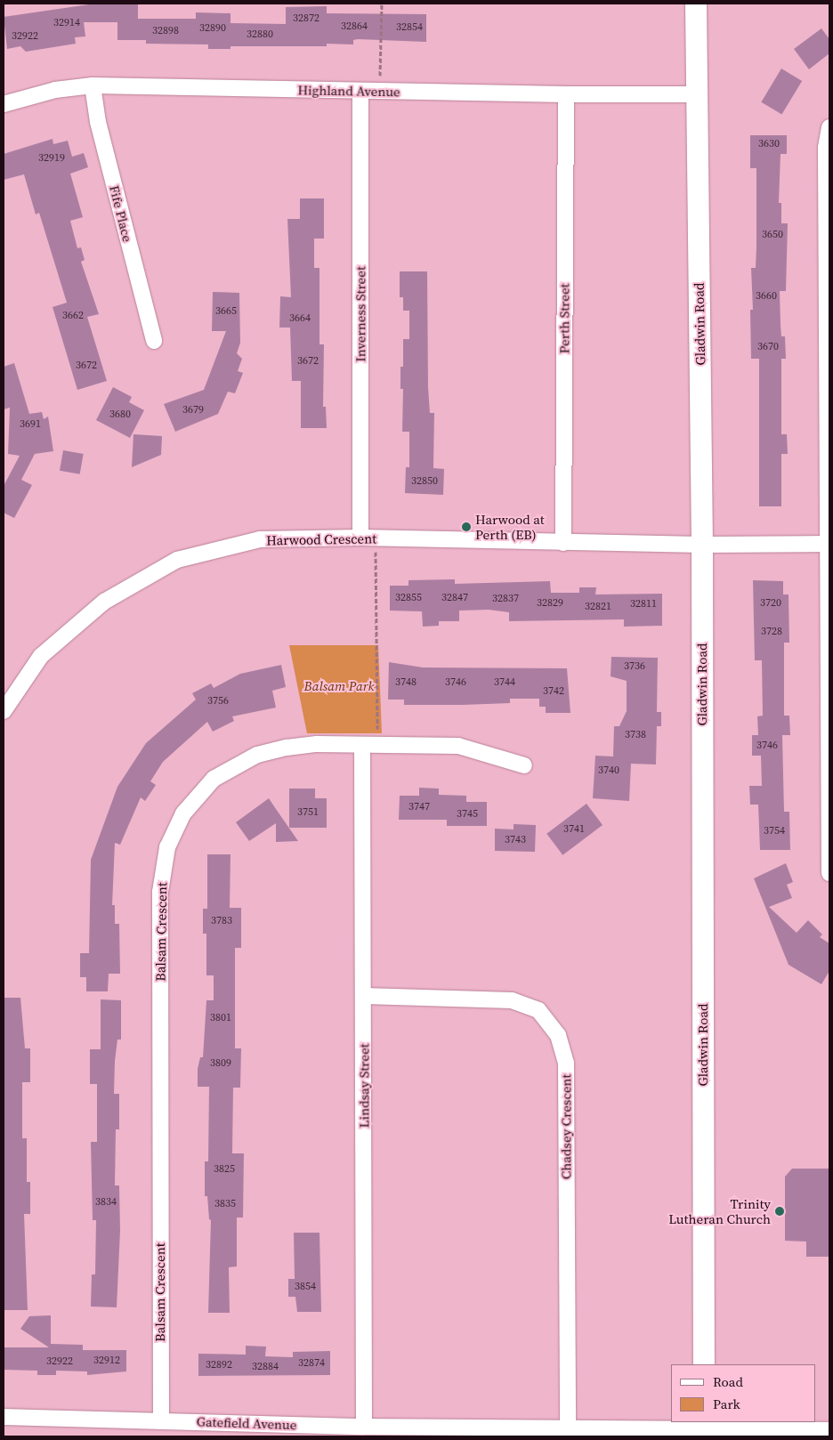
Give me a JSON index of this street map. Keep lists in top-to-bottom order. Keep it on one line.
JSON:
{"streets":{"main road":["Gladwin Road"],"street":["Highland Avenue","Fife Place","Inverness Street","Perth Street","Harwood Crescent","Balsam Crescent","Lindsay Street","Chadsey Crescent","Gatefield Avenue"]},"crossings":[["Highland Avenue","Fife Place"],["Highland Avenue","Inverness Street"],["Highland Avenue","Perth Street"],["Highland Avenue","Gladwin Road"],["Inverness Street","Harwood Crescent"],["Perth Street","Harwood Crescent"],["Gladwin Road","Harwood Crescent"],["Balsam Crescent","Lindsay Street"],["Balsam Crescent","Gatefield Avenue"],["Lindsay Street","Chadsey Crescent"],["Lindsay Street","Gatefield Avenue"],["Chadsey Crescent","Gatefield Avenue"]],"parks":["Balsam Park"],"places":["Harwood at Perth (EB)","Trinity Lutheran Church"],"house_numbers":["32872","32914","32864","32854","32890","32898","32880","32922","3630","32919","3650","3660","3665","3662","3664","3670","3672","3672","3679","3680","3691","32850","32855","32847","32837","32829","3720","32811","32821","3728","3736","3748","3746","3744","3742","3756","3738","3746","3740","3747","3751","3745","3741","3754","3743","3783","3801","3809","3825","3834","3835","3854","32912","32922","32874","32892","32884"],"legend":["Road","Park"]}
